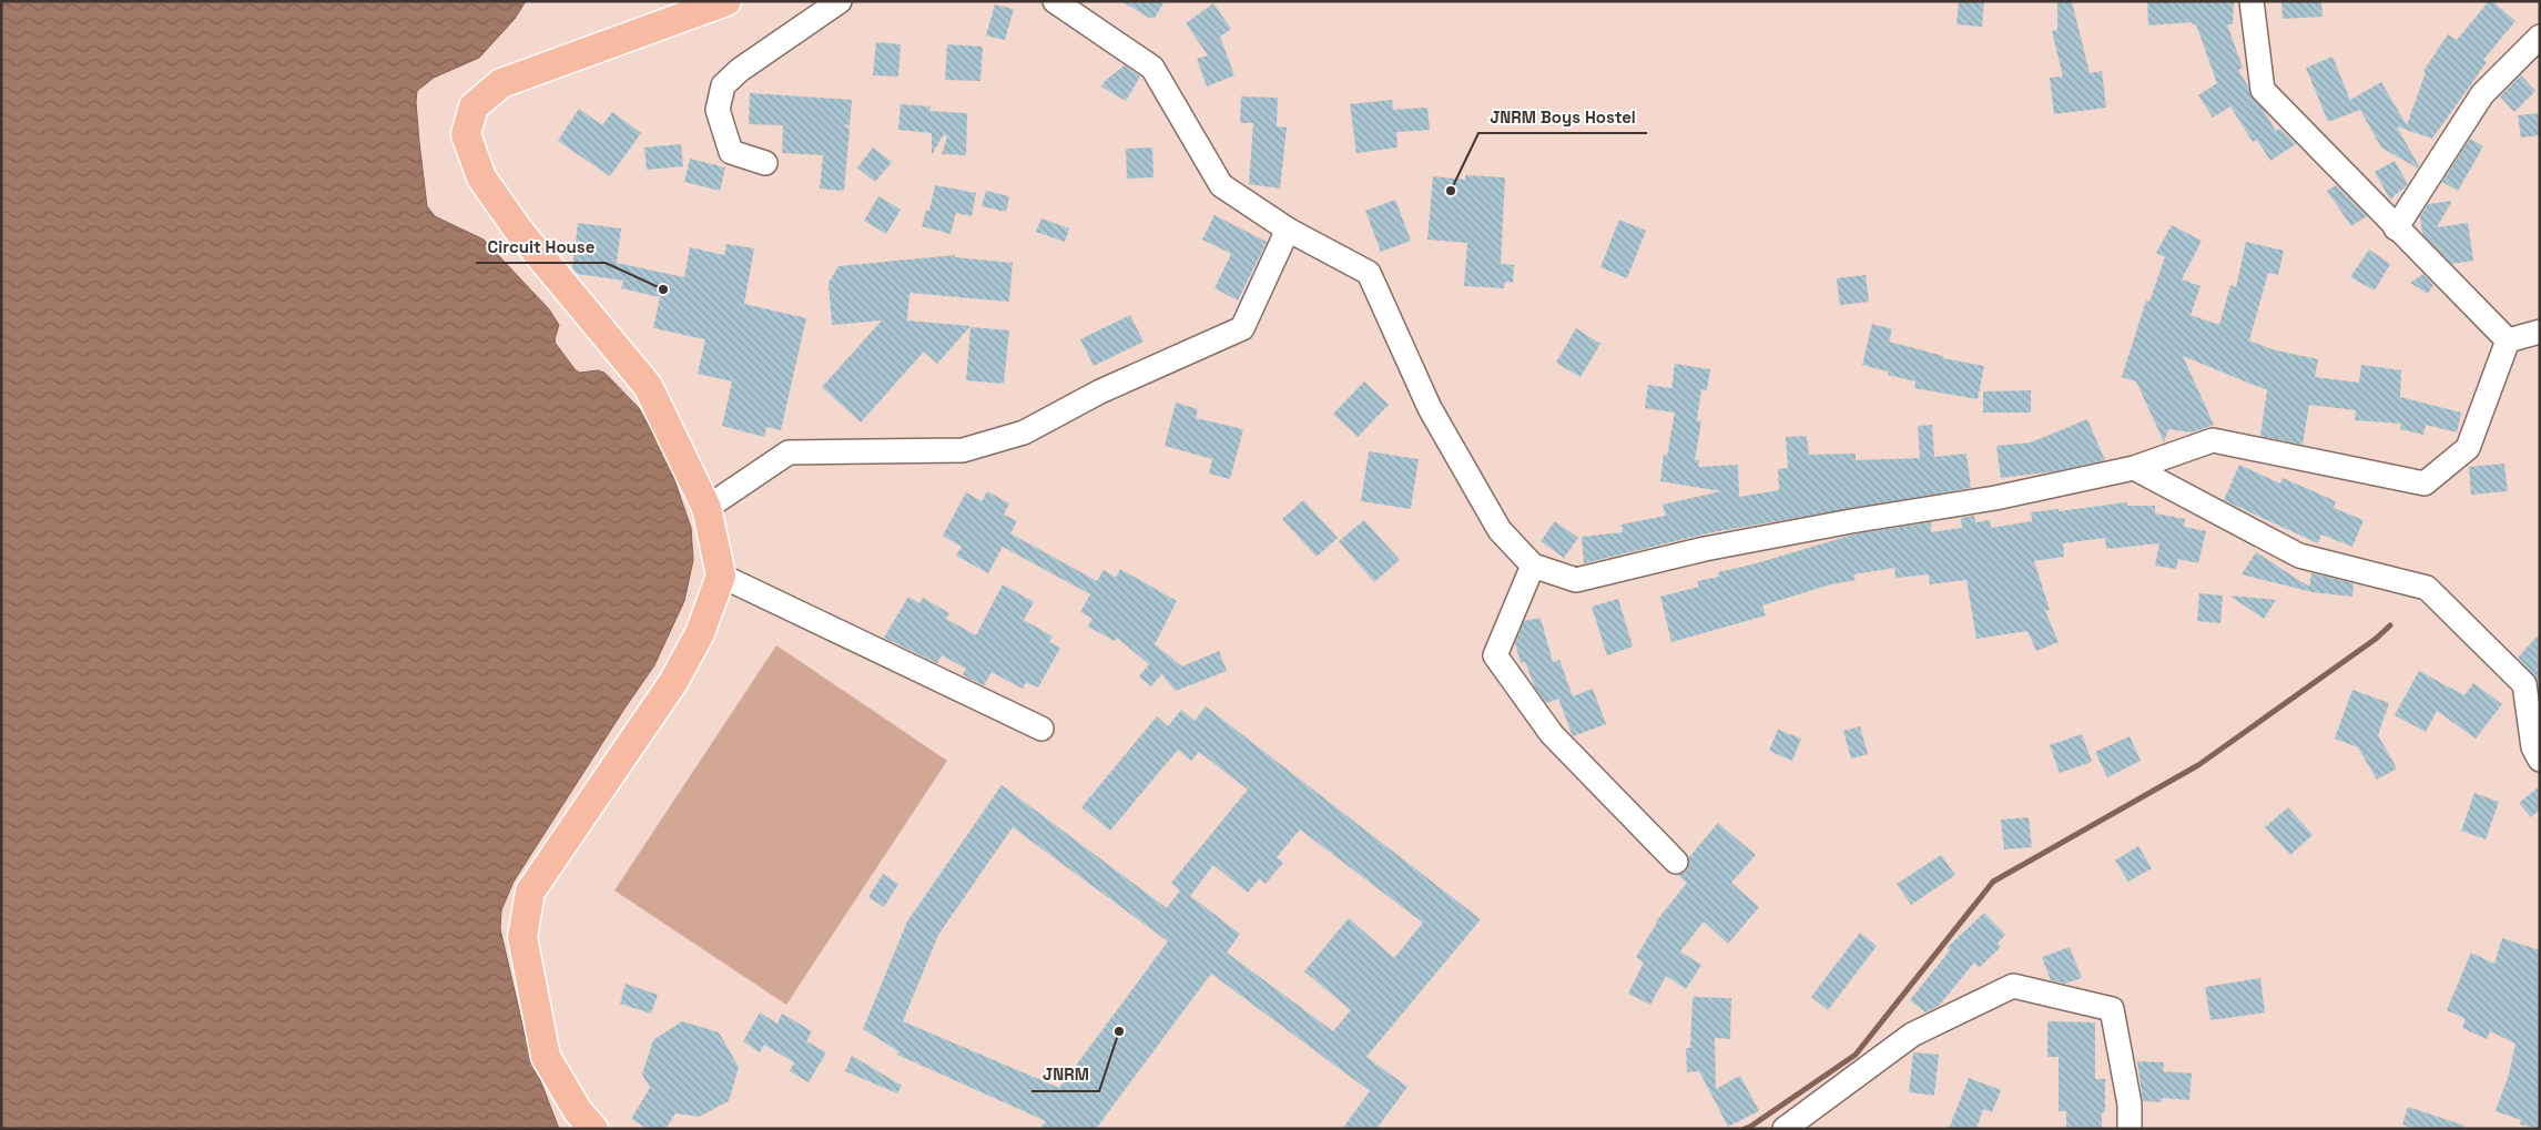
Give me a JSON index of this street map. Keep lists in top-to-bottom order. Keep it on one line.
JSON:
{"places":["JNRM Boys Hostel","Circuit House","JNRM"]}
